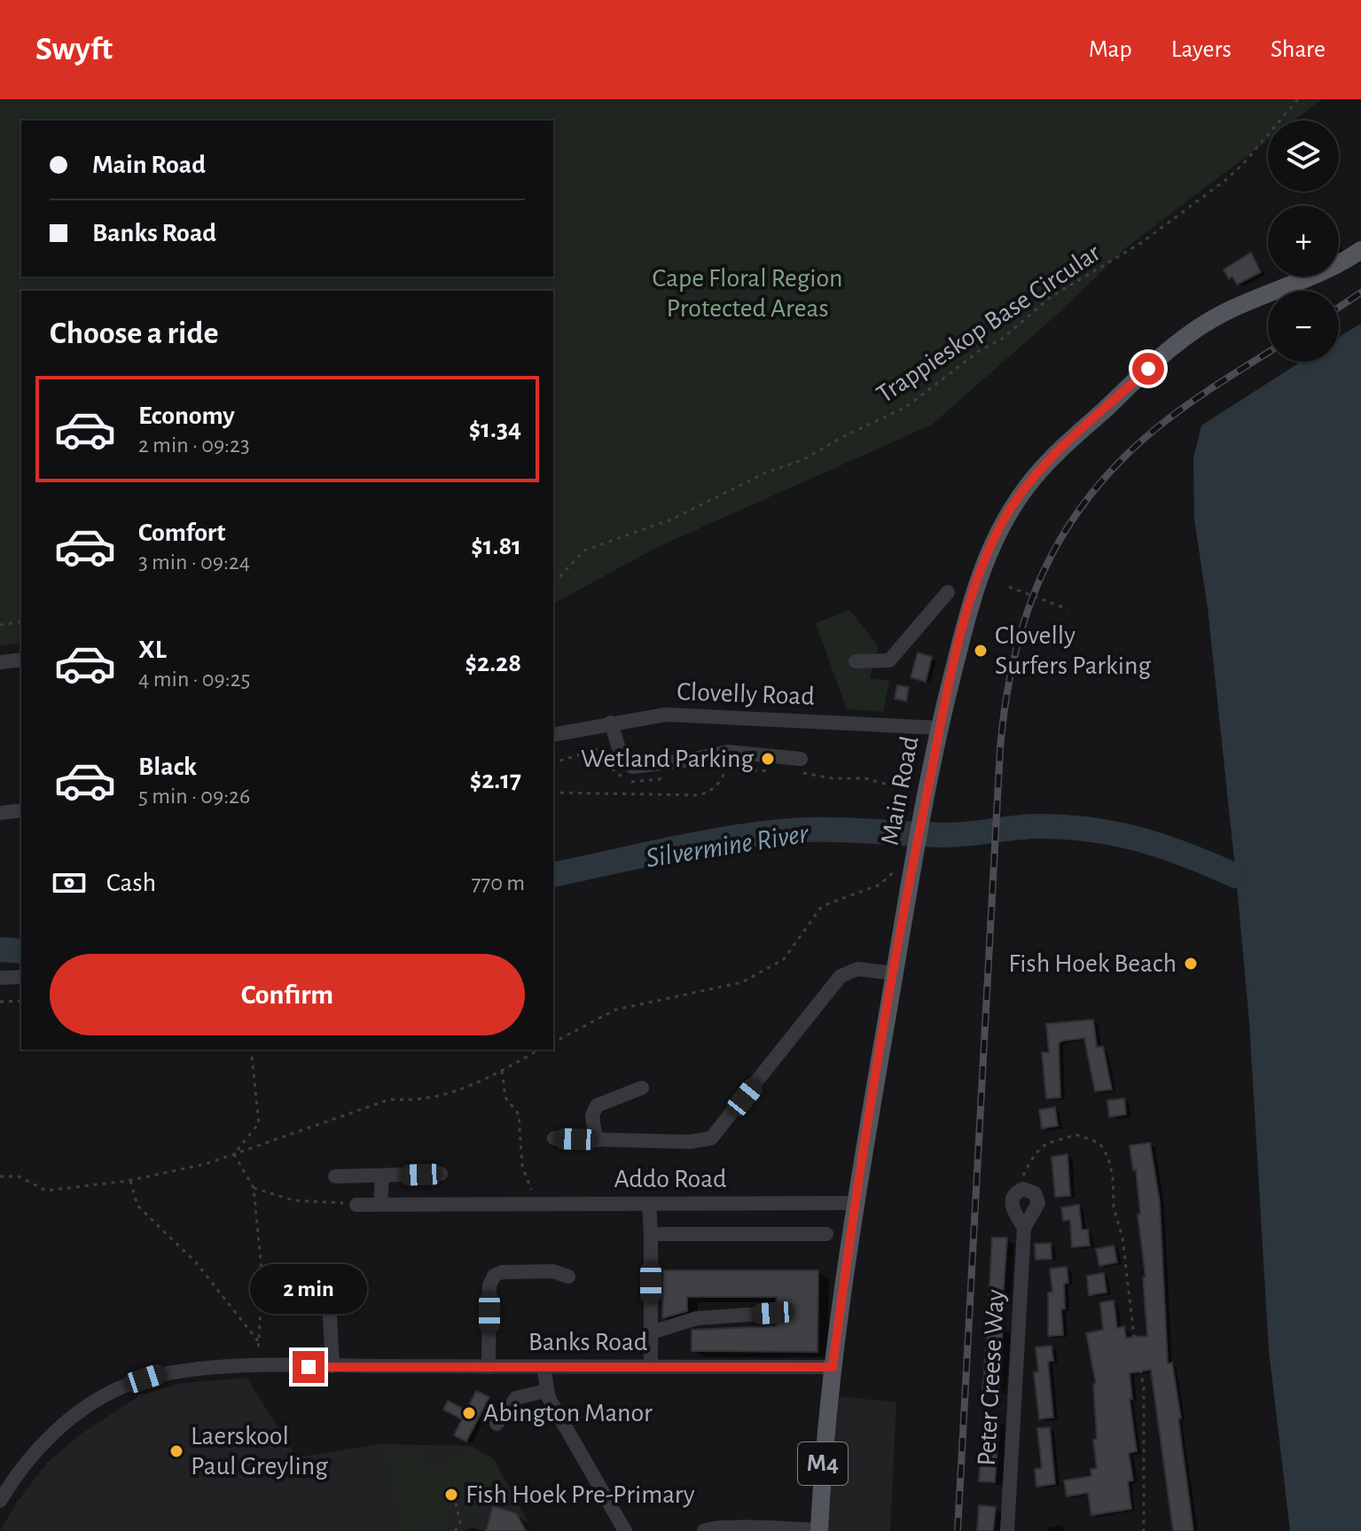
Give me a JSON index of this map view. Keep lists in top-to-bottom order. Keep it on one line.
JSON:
{"streets":{"main road":["Main Road","M4"],"street":["Clovelly Road","Addo Road","Banks Road","Peter Creese Way"],"path":["Trappieskop Base Circular"]},"crossings":[["Clovelly Road","Main Road"],["Main Road","Addo Road"],["Main Road","Banks Road"]],"water":["Silvermine River"],"parks":["Cape Floral Region Protected Areas"],"places":["Clovelly Surfers Parking","Wetland Parking","Fish Hoek Beach","Abington Manor","Laerskool Paul Greyling","Fish Hoek Pre-Primary"],"page":{"header":"Swyft","nav":["Map","Layers","Share"],"map_buttons":["+","−"],"banner":["Main Road","Banks Road"],"heading":"Choose a ride","list":[{"name":"Economy","note":"2 min · 09:23","value":"$1.34"},{"name":"Comfort","note":"3 min · 09:24","value":"$1.81"},{"name":"XL","note":"4 min · 09:25","value":"$2.28"},{"name":"Black","note":"5 min · 09:26","value":"$2.17"}],"pay":["Cash","770 m"],"buttons":"Confirm","bubble":"2 min"}}
